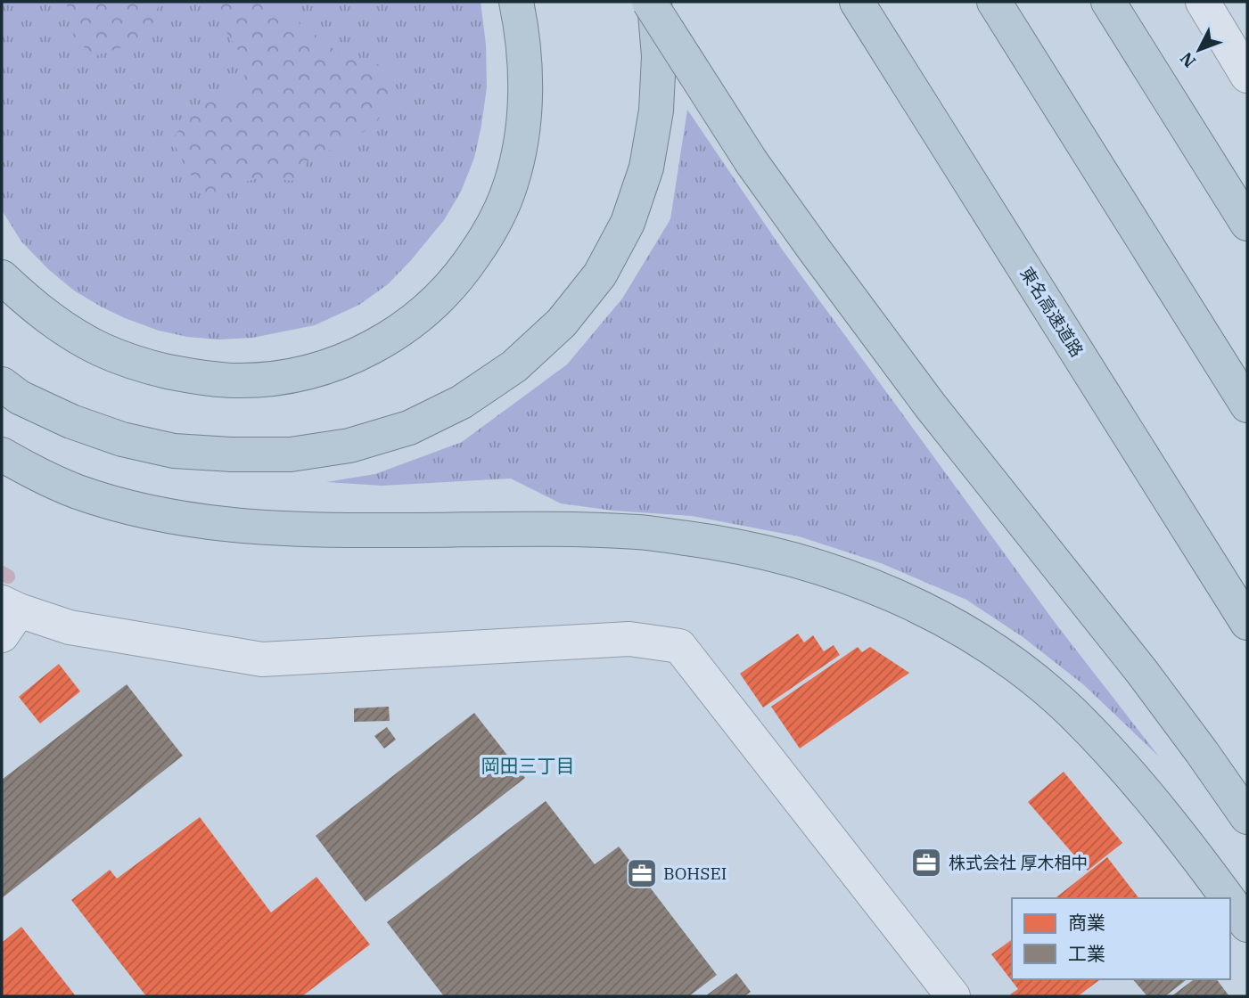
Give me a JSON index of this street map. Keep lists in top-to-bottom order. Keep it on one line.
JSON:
{"streets":{"highway":["東名高速道路"]},"districts":["岡田三丁目"],"places":{"office":["株式会社 厚木相中","BOHSEI"]},"legend":["商業","工業"],"north":"bottom left"}
